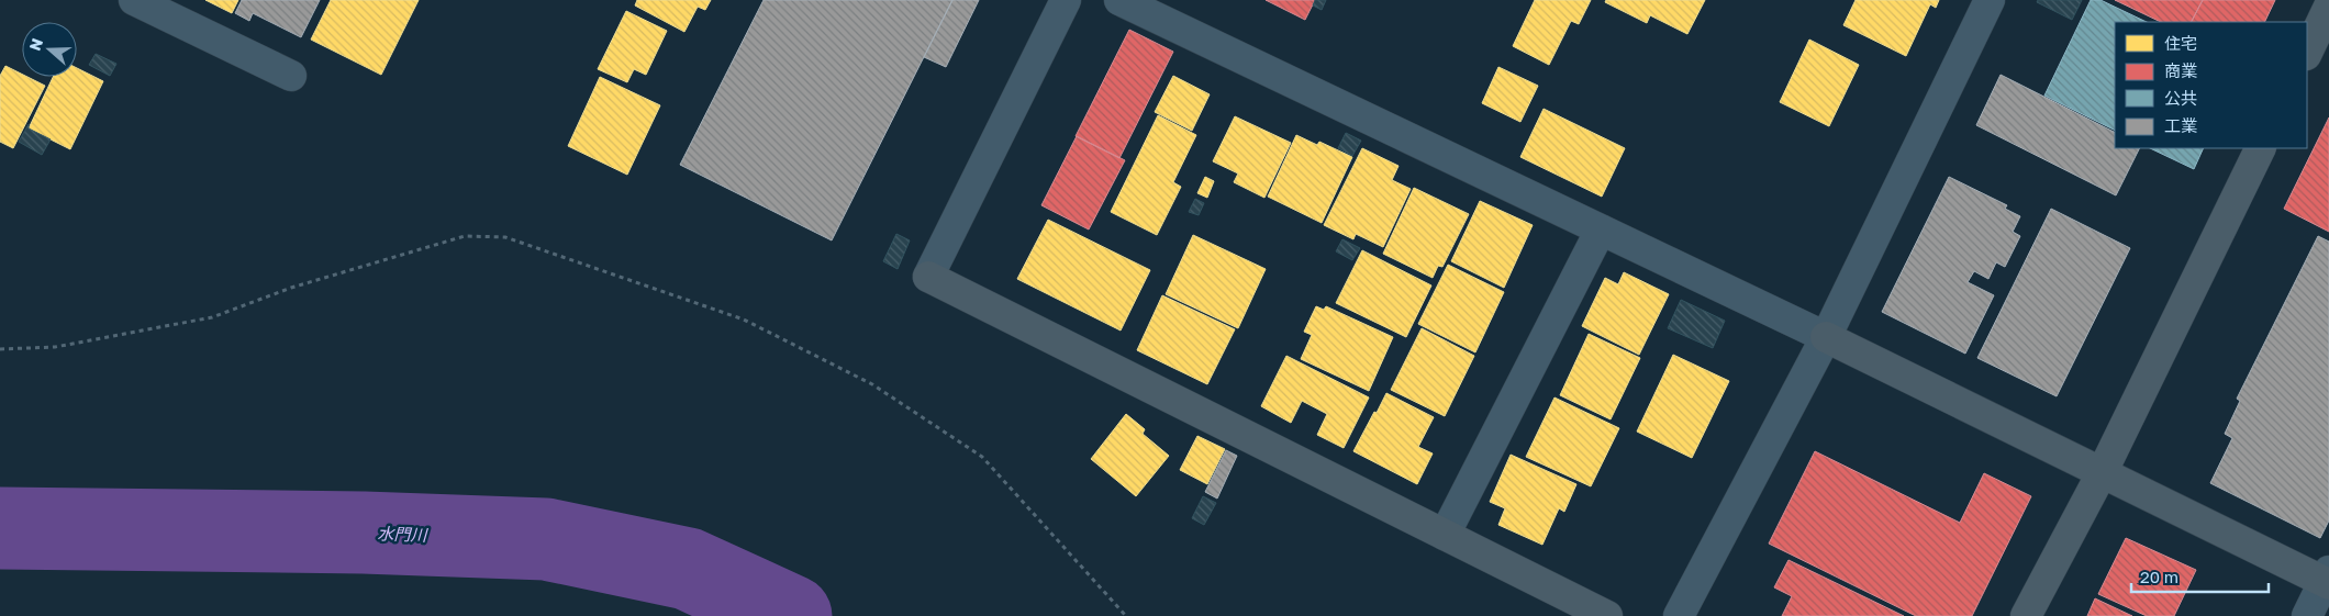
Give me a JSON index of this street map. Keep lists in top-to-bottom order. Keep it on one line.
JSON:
{"water":["水門川"],"legend":["住宅","商業","公共","工業"],"scale_bar":"20 m","north":"left"}
